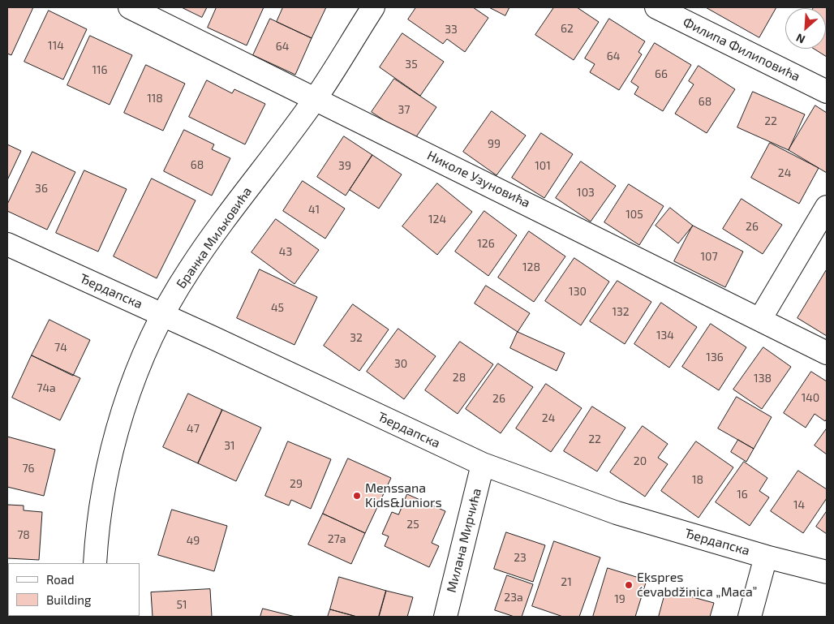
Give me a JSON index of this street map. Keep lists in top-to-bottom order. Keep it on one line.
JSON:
{"streets":{"street":["Филипа Филиповића","Николе Узуновића","Бранка Миљковића","Ђердапска","Милана Мирчића"]},"crossings":[["Николе Узуновића","Бранка Миљковића"],["Бранка Миљковића","Ђердапска"],["Ђердапска","Милана Мирчића"]],"places":["Menssana Kids&Juniors","Ekspres ćevabdžinica „Maca”"],"house_numbers":["62","33","114","64","64","35","116","66","118","68","37","22","99","68","39","101","24","36","103","41","105","124","26","126","43","107","128","130","45","132","134","32","74","136","30","28","138","74a","140","26","24","47","22","31","20","76","18","29","16","14","25","78","27a","49","23","21","23a","19","51"],"legend":["Road","Building"],"north":"bottom left"}
